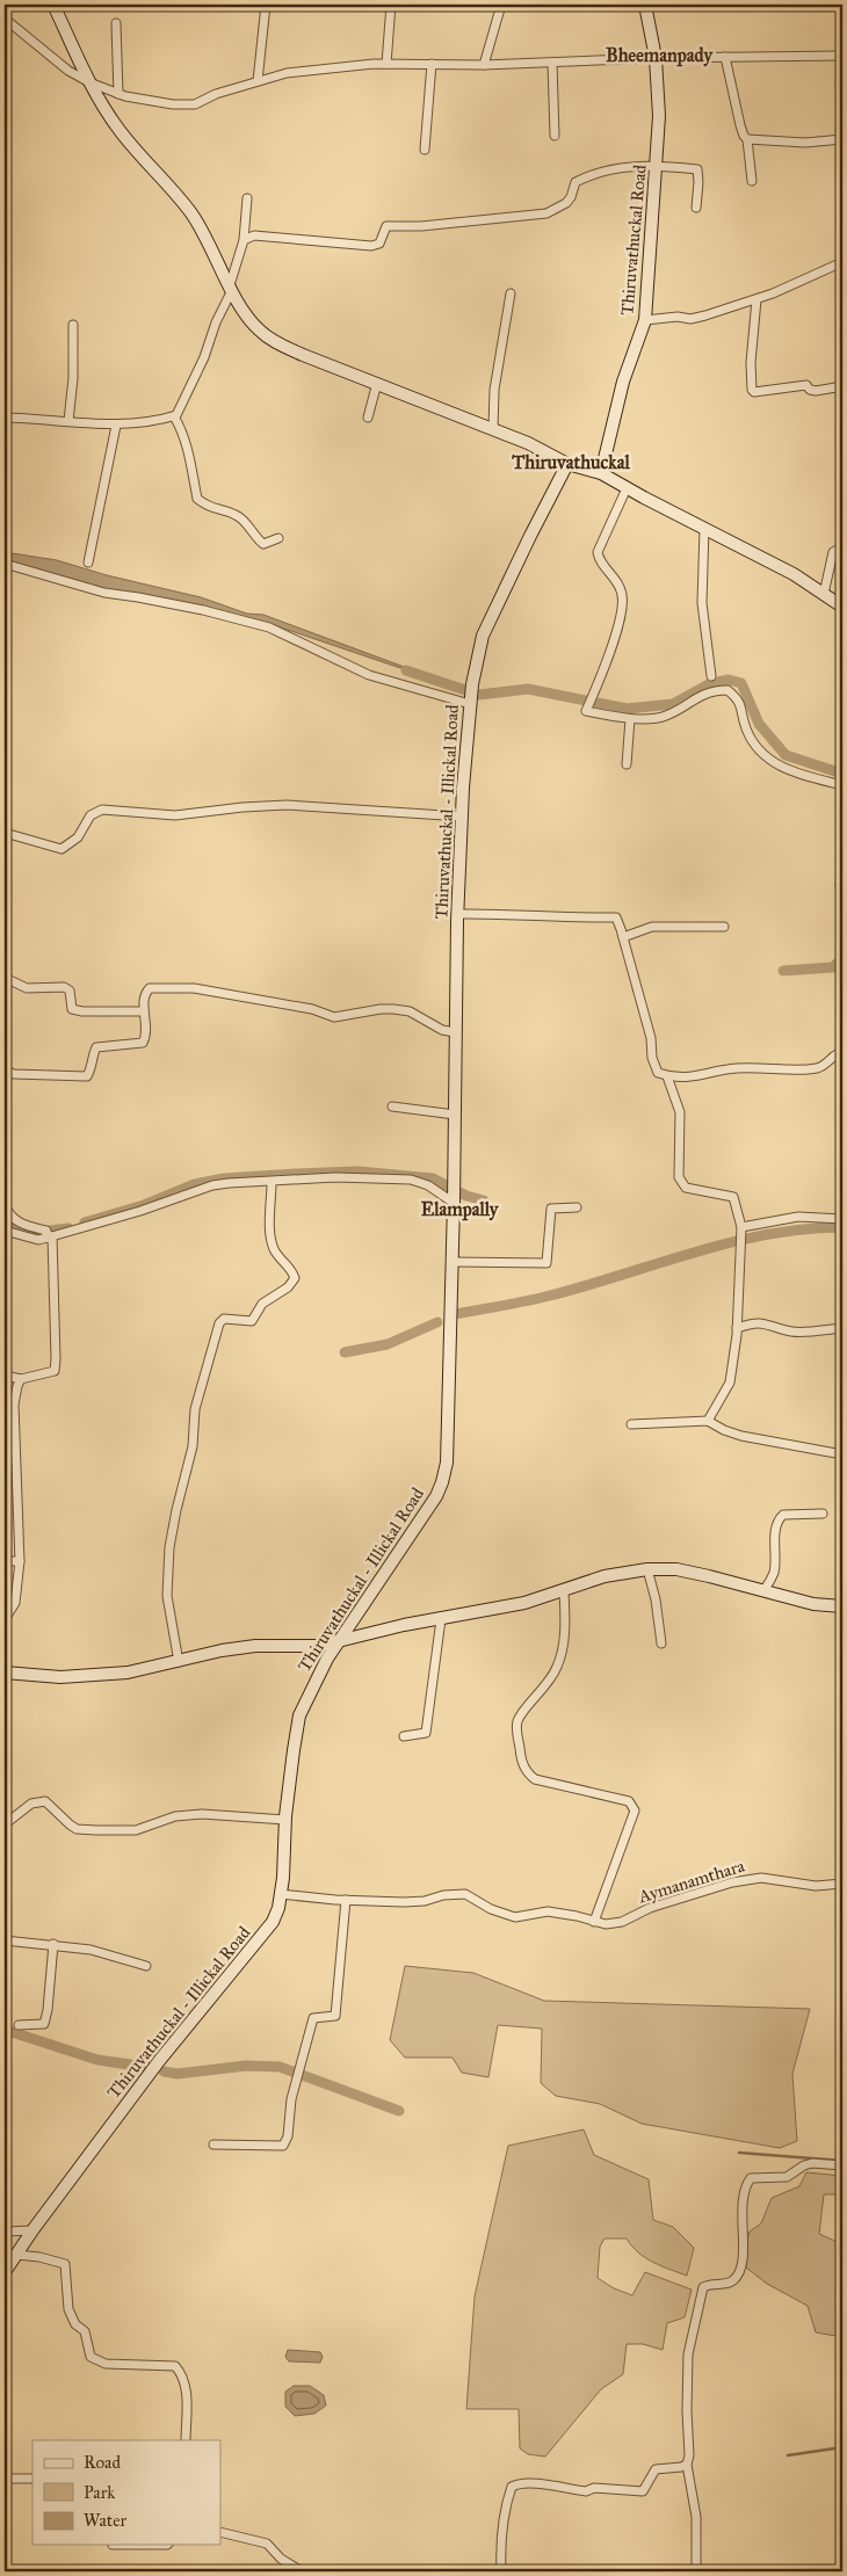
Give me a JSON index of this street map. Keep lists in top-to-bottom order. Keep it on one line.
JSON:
{"streets":{"main road":["Thiruvathuckal Road","Thiruvathuckal - Illickal Road"],"street":["Aymanamthara"]},"crossings":[["Thiruvathuckal - Illickal Road","Aymanamthara"]],"districts":["Bheemanpady","Thiruvathuckal","Elampally"],"legend":["Road","Park","Water"]}
